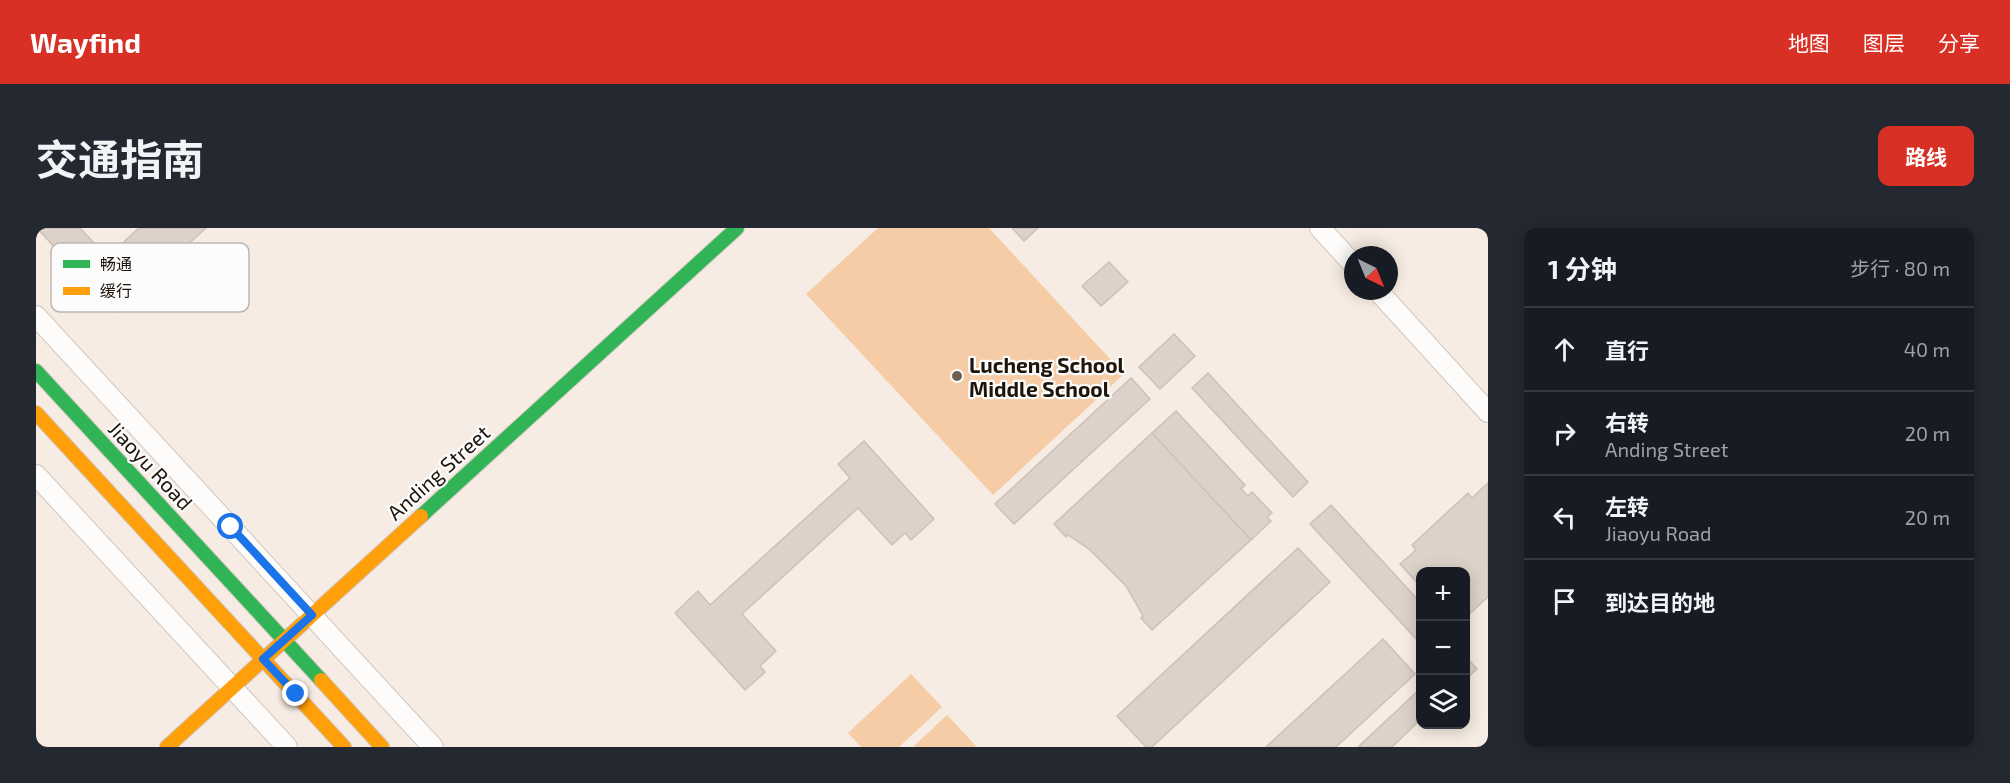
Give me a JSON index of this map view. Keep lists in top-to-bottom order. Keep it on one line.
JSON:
{"streets":{"main road":["Jiaoyu Road","Anding Street"]},"crossings":[["Jiaoyu Road","Anding Street"]],"places":["Lucheng School Middle School"],"legend":["畅通","缓行"],"north":"bottom right","page":{"header":"Wayfind","nav":["地图","图层","分享"],"title":"交通指南","buttons":"路线","heading":["1 分钟","步行 · 80 m"],"list":[["直行","40 m"],["右转","Anding Street","20 m"],["左转","Jiaoyu Road","20 m"],"到达目的地"],"map_buttons":["+","−"]}}
